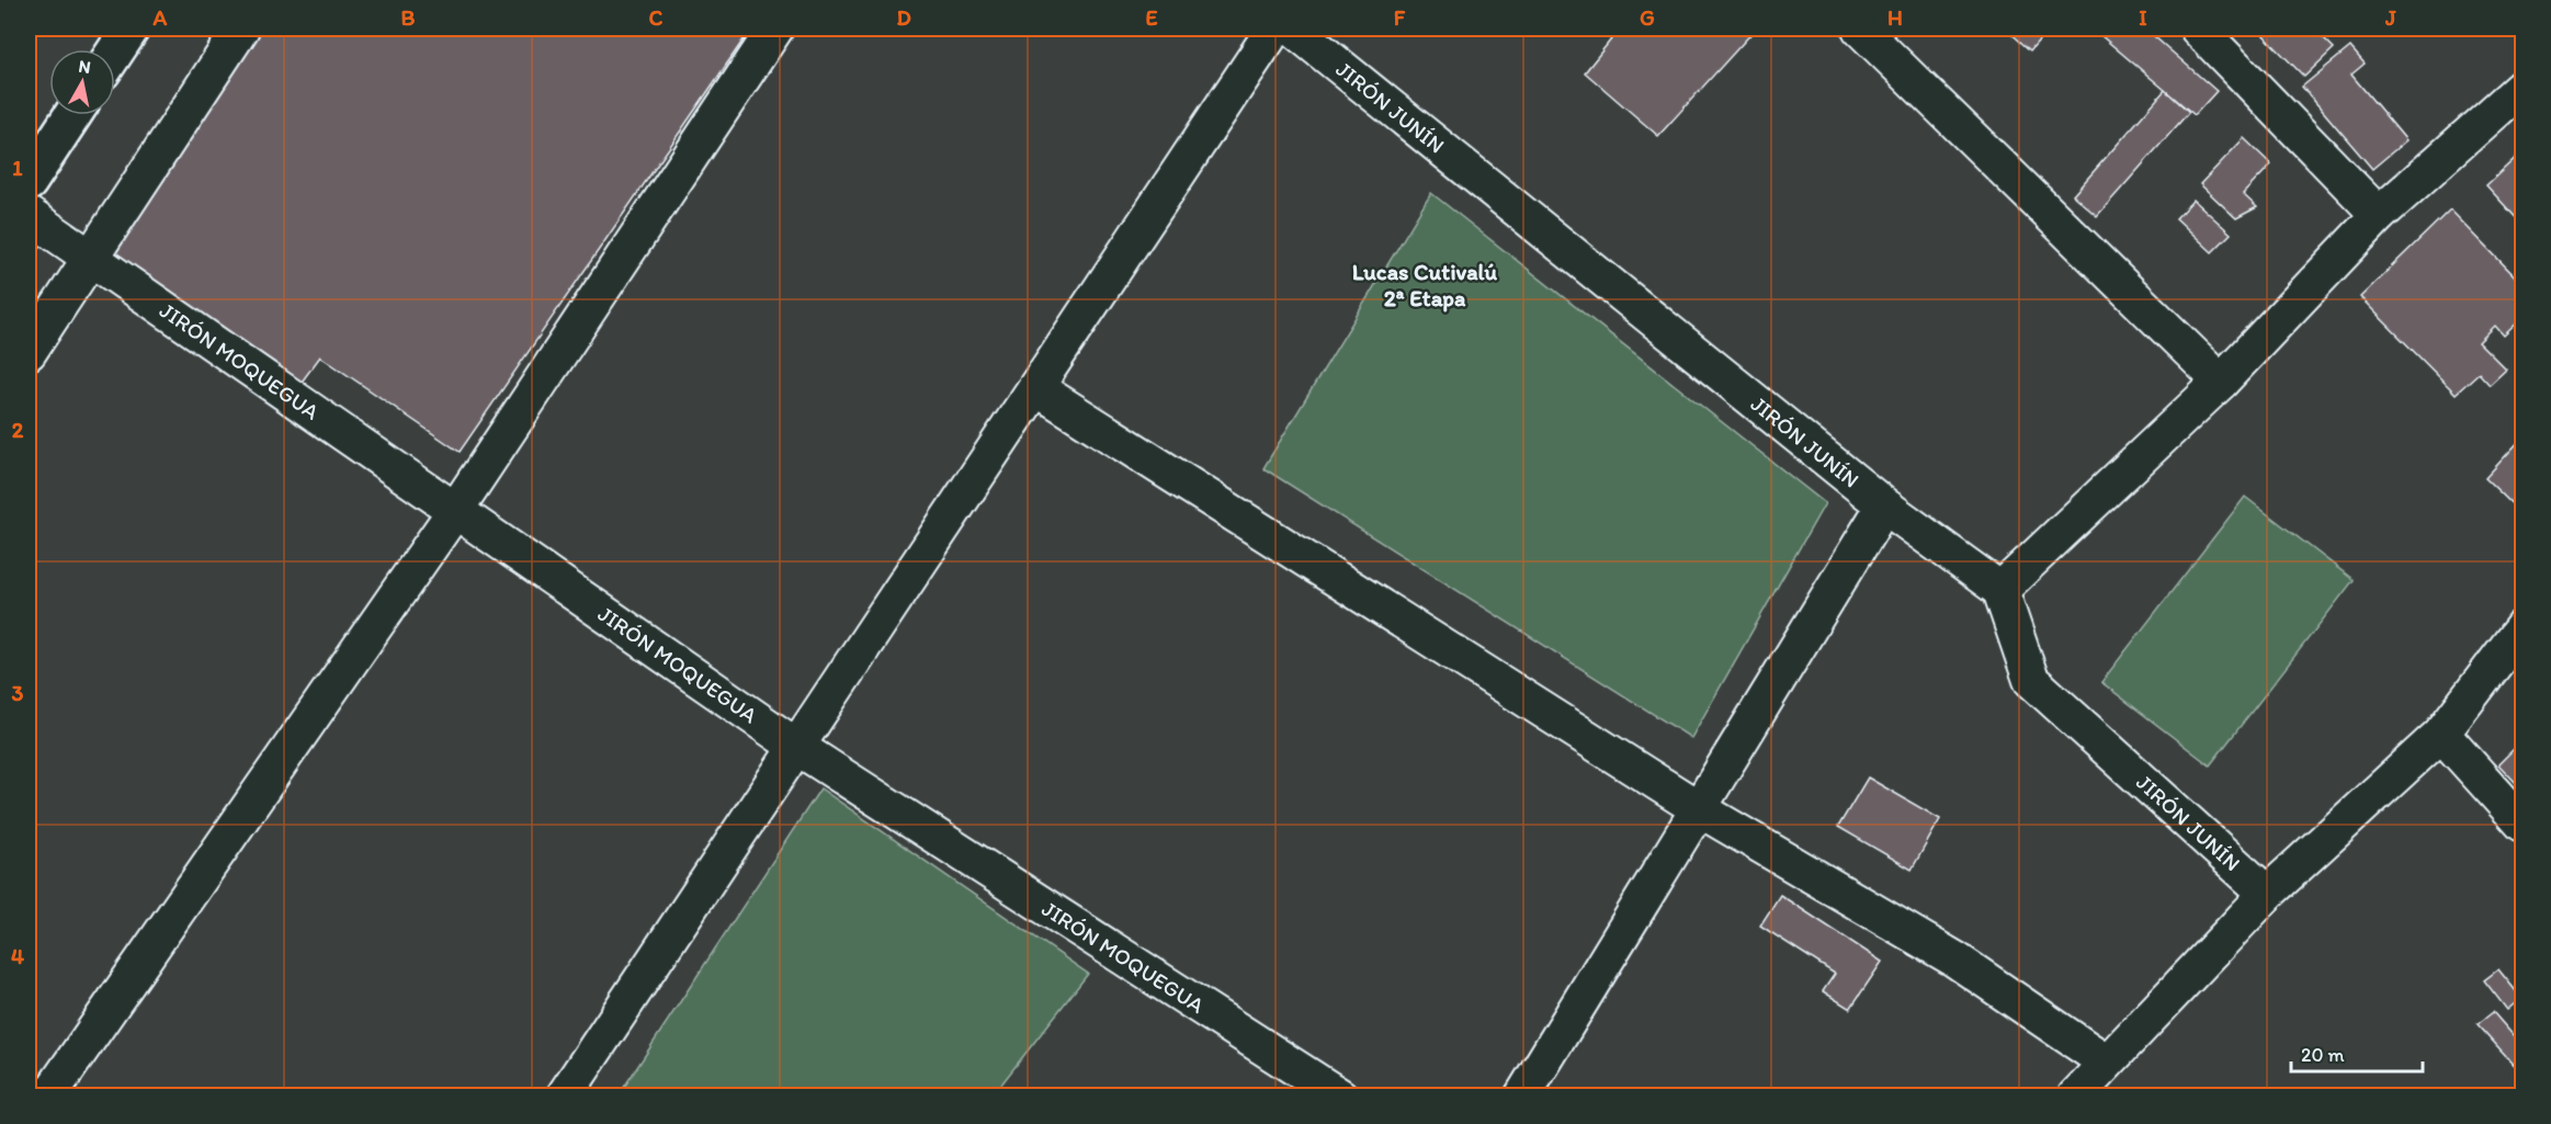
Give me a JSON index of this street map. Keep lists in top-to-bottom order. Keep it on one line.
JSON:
{"streets":{"street":["JIRÓN JUNÍN","JIRÓN MOQUEGUA"]},"districts":["Lucas Cutivalú 2ª Etapa"],"scale_bar":"20 m","north":"top","grid":{"columns":["A","B","C","D","E","F","G","H","I","J"],"rows":["1","2","3","4"]}}
